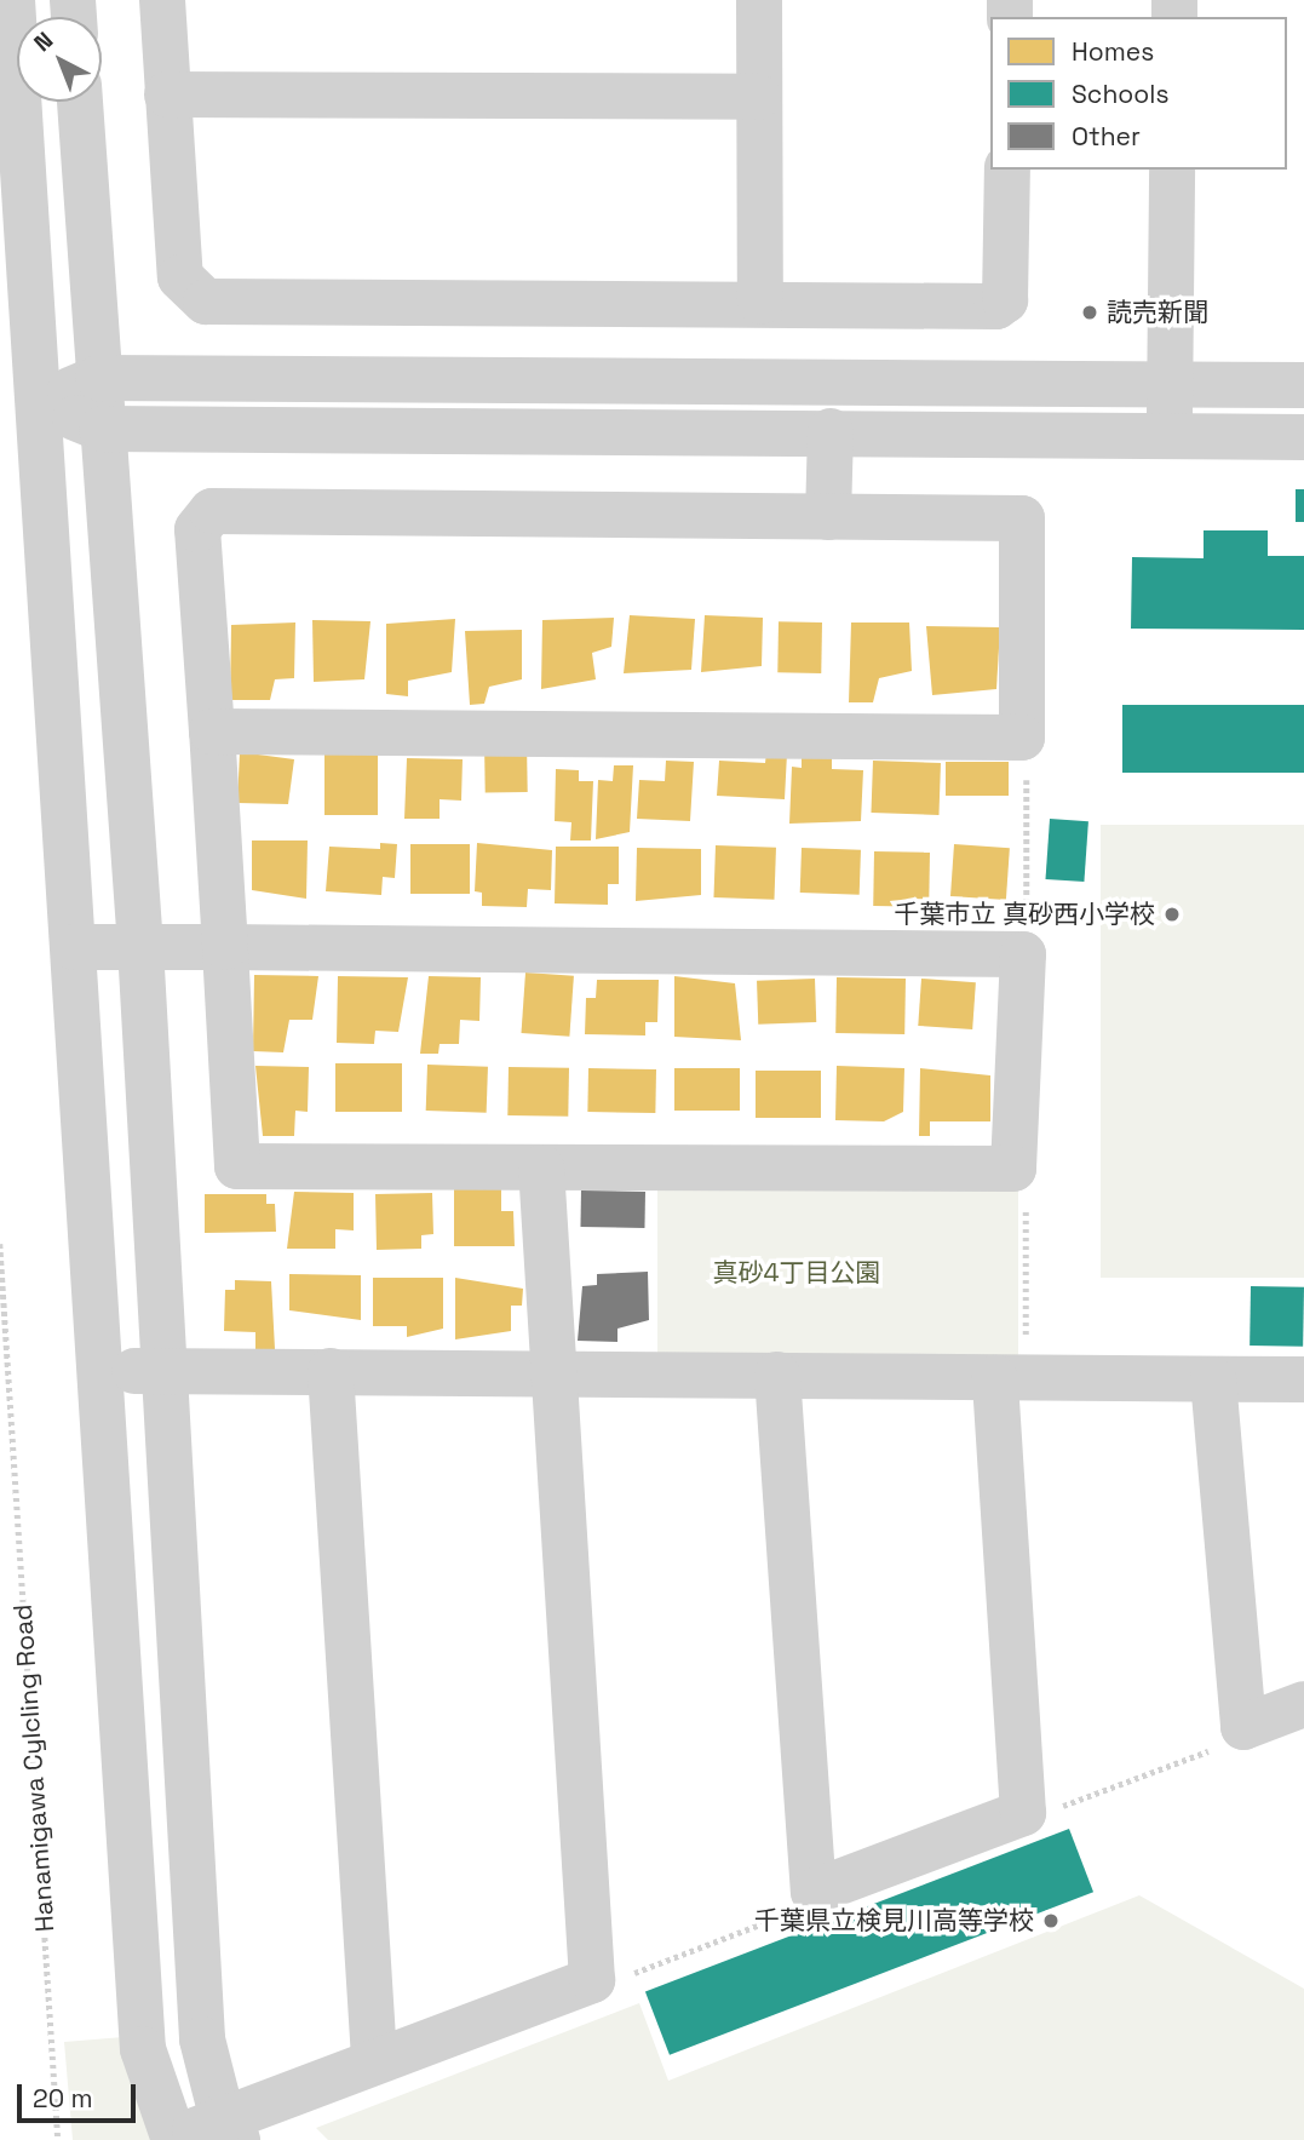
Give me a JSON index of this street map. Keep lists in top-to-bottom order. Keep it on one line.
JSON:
{"streets":{"path":["Hanamigawa Cylcling Road"]},"parks":["真砂4丁目公園"],"places":["読売新聞","千葉市立 真砂西小学校","千葉県立検見川高等学校"],"legend":["Homes","Schools","Other"],"scale_bar":"20 m","north":"top left"}
